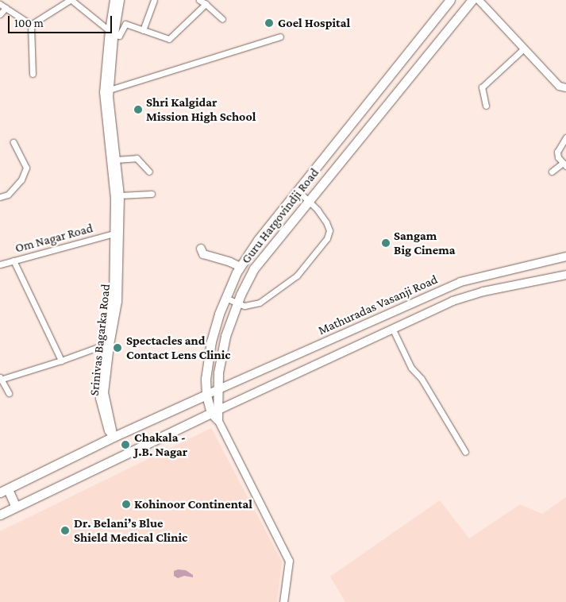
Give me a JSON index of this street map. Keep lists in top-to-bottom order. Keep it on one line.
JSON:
{"streets":{"main road":["Guru Hargovindji Road","Mathuradas Vasanji Road"],"street":["Om Nagar Road","Srinivas Bagarka Road"]},"crossings":[["Guru Hargovindji Road","Mathuradas Vasanji Road"],["Om Nagar Road","Srinivas Bagarka Road"]],"places":["Goel Hospital","Shri Kalgidar Mission High School","Sangam Big Cinema","Spectacles and Contact Lens Clinic","Chakala - J.B. Nagar","Kohinoor Continental","Dr. Belani’s Blue Shield Medical Clinic"],"scale_bar":"100 m"}
